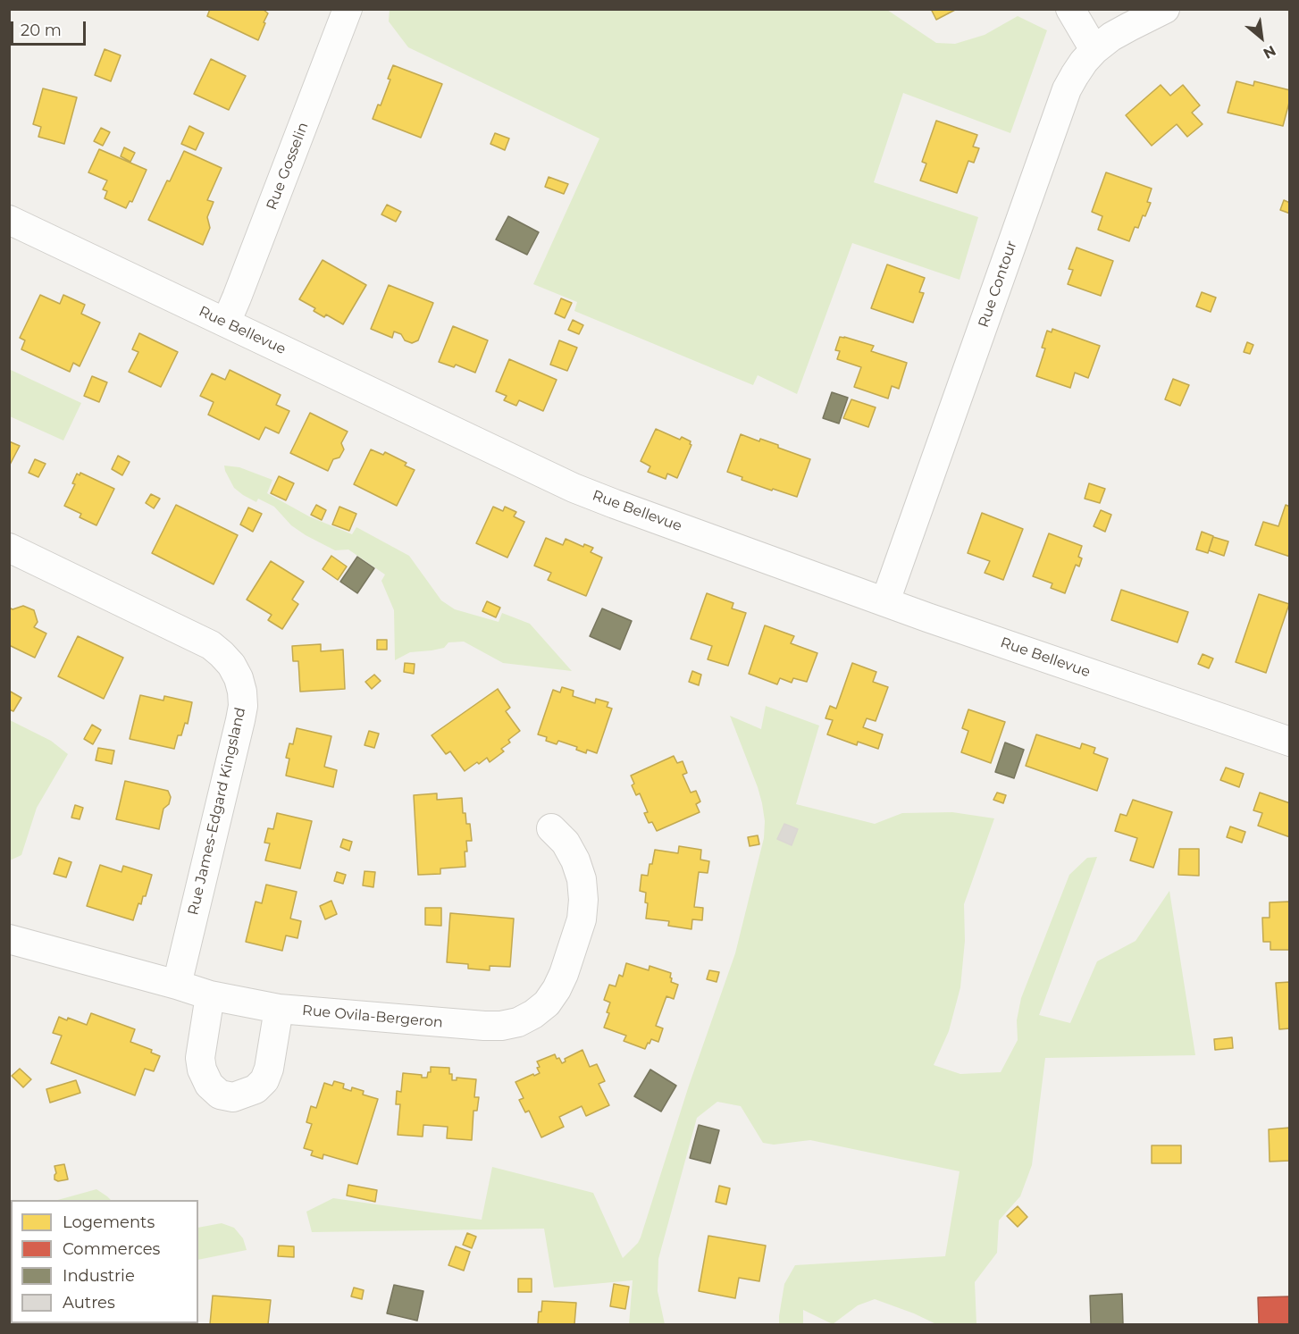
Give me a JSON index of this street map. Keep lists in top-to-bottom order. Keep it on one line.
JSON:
{"streets":{"street":["Rue Gosselin","Rue Contour","Rue Bellevue","Rue James-Edgard Kingsland","Rue Ovila-Bergeron"]},"crossings":[["Rue Gosselin","Rue Bellevue"],["Rue Contour","Rue Bellevue"],["Rue James-Edgard Kingsland","Rue Ovila-Bergeron"]],"legend":["Logements","Commerces","Industrie","Autres"],"scale_bar":"20 m","north":"bottom right"}
